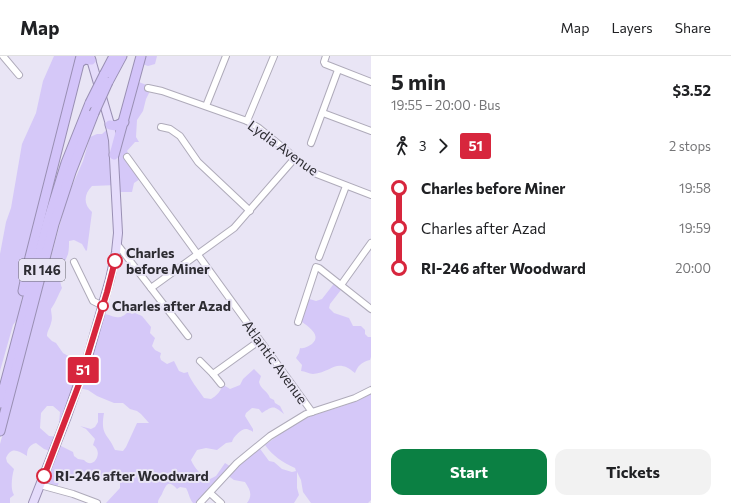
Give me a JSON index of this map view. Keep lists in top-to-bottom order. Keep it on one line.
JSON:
{"streets":{"highway":["RI 146"],"street":["Lydia Avenue","Atlantic Avenue"]},"places":["Charles before Miner","Charles after Azad","RI-246 after Woodward"],"lines":["bus line 51"],"page":{"header":"Map","nav":["Map","Layers","Share"],"on_map":"51","heading":["5 min","19:55 – 20:00 · Bus","$3.52"],"legs":["3","51","2 stops"],"list":[{"name":"Charles before Miner","value":"19:58"},{"name":"Charles after Azad","value":"19:59"},{"name":"RI-246 after Woodward","value":"20:00"}],"buttons":["Start","Tickets"]}}
